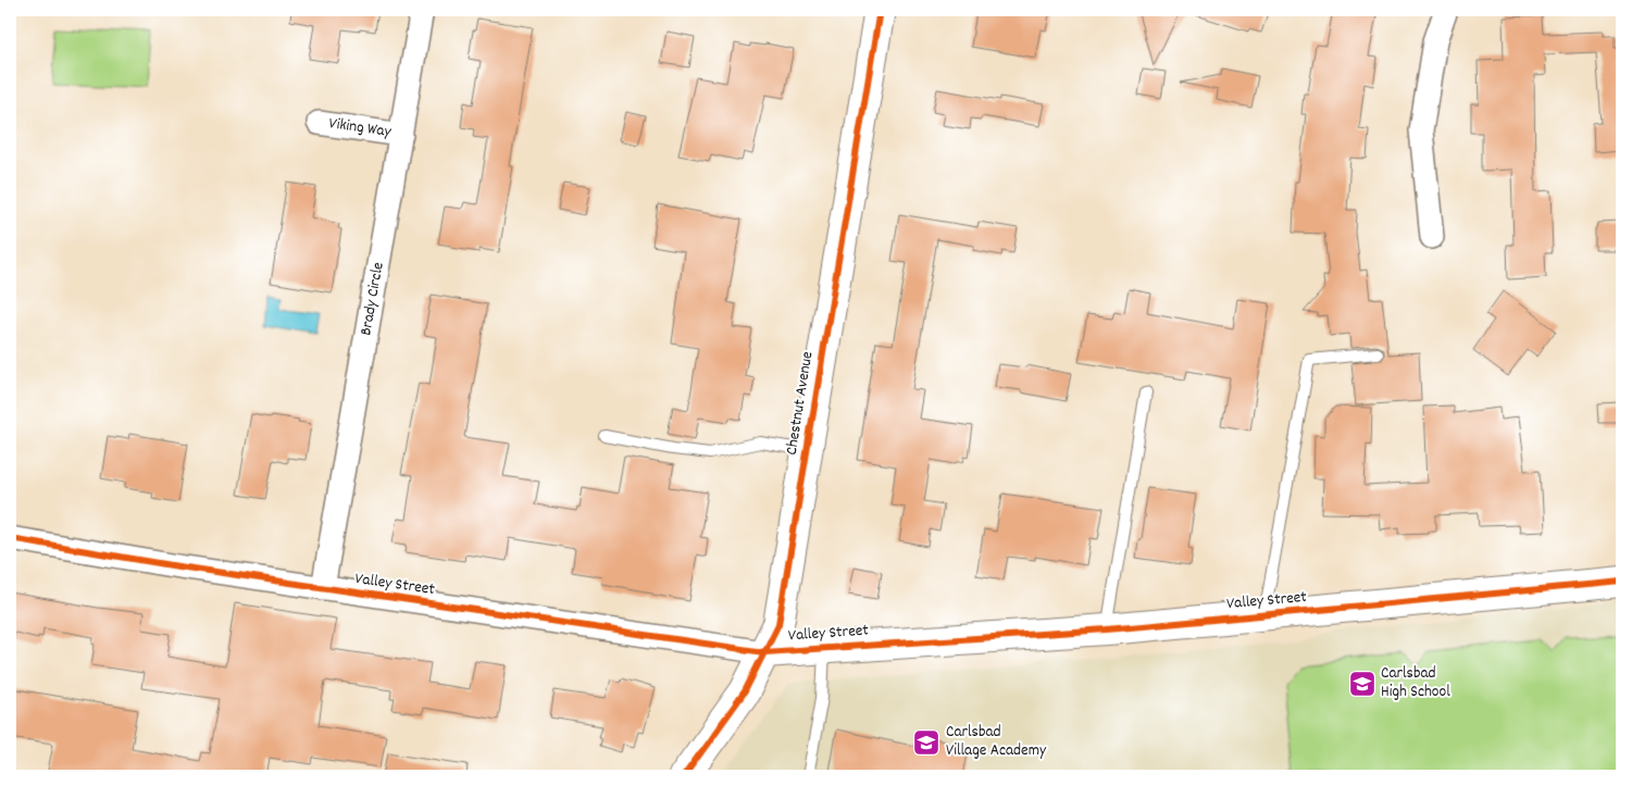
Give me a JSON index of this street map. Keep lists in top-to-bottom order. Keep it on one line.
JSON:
{"streets":{"street":["Viking Way","Brady Circle","Chestnut Avenue","Valley Street"]},"crossings":[["Viking Way","Brady Circle"],["Brady Circle","Valley Street"],["Chestnut Avenue","Valley Street"]],"places":{"school or university":["Carlsbad High School","Carlsbad Village Academy"]}}
